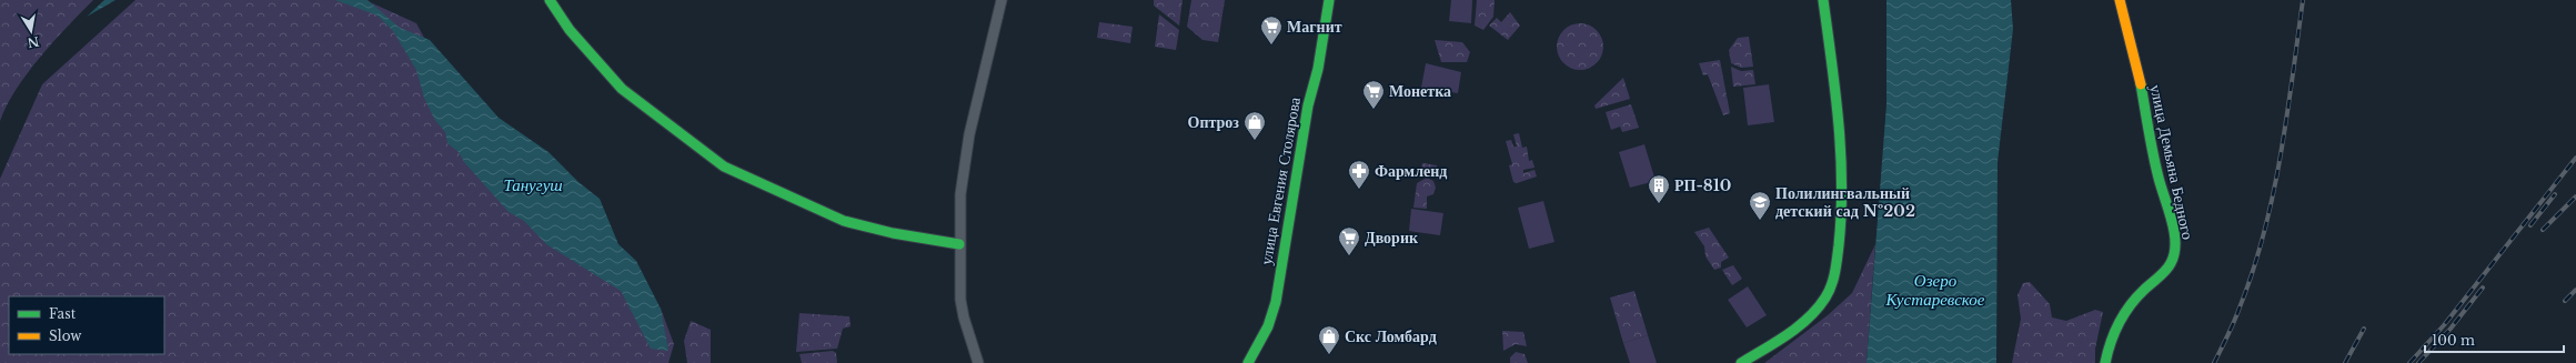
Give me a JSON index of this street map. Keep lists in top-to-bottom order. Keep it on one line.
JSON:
{"streets":{"street":["улица Демьяна Бедного","улица Евгения Столярова"]},"water":["Танугуш","Озеро Кустаревское"],"places":{"supermarket":["Магнит","Монетка","Дворик"],"shop":["Оптроз","Скс Ломбард"],"pharmacy":["Фармленд"],"building":["РП-810"],"school or university":["Полилингвальный детский сад №202"]},"legend":["Fast","Slow"],"scale_bar":"100 m","north":"bottom"}
